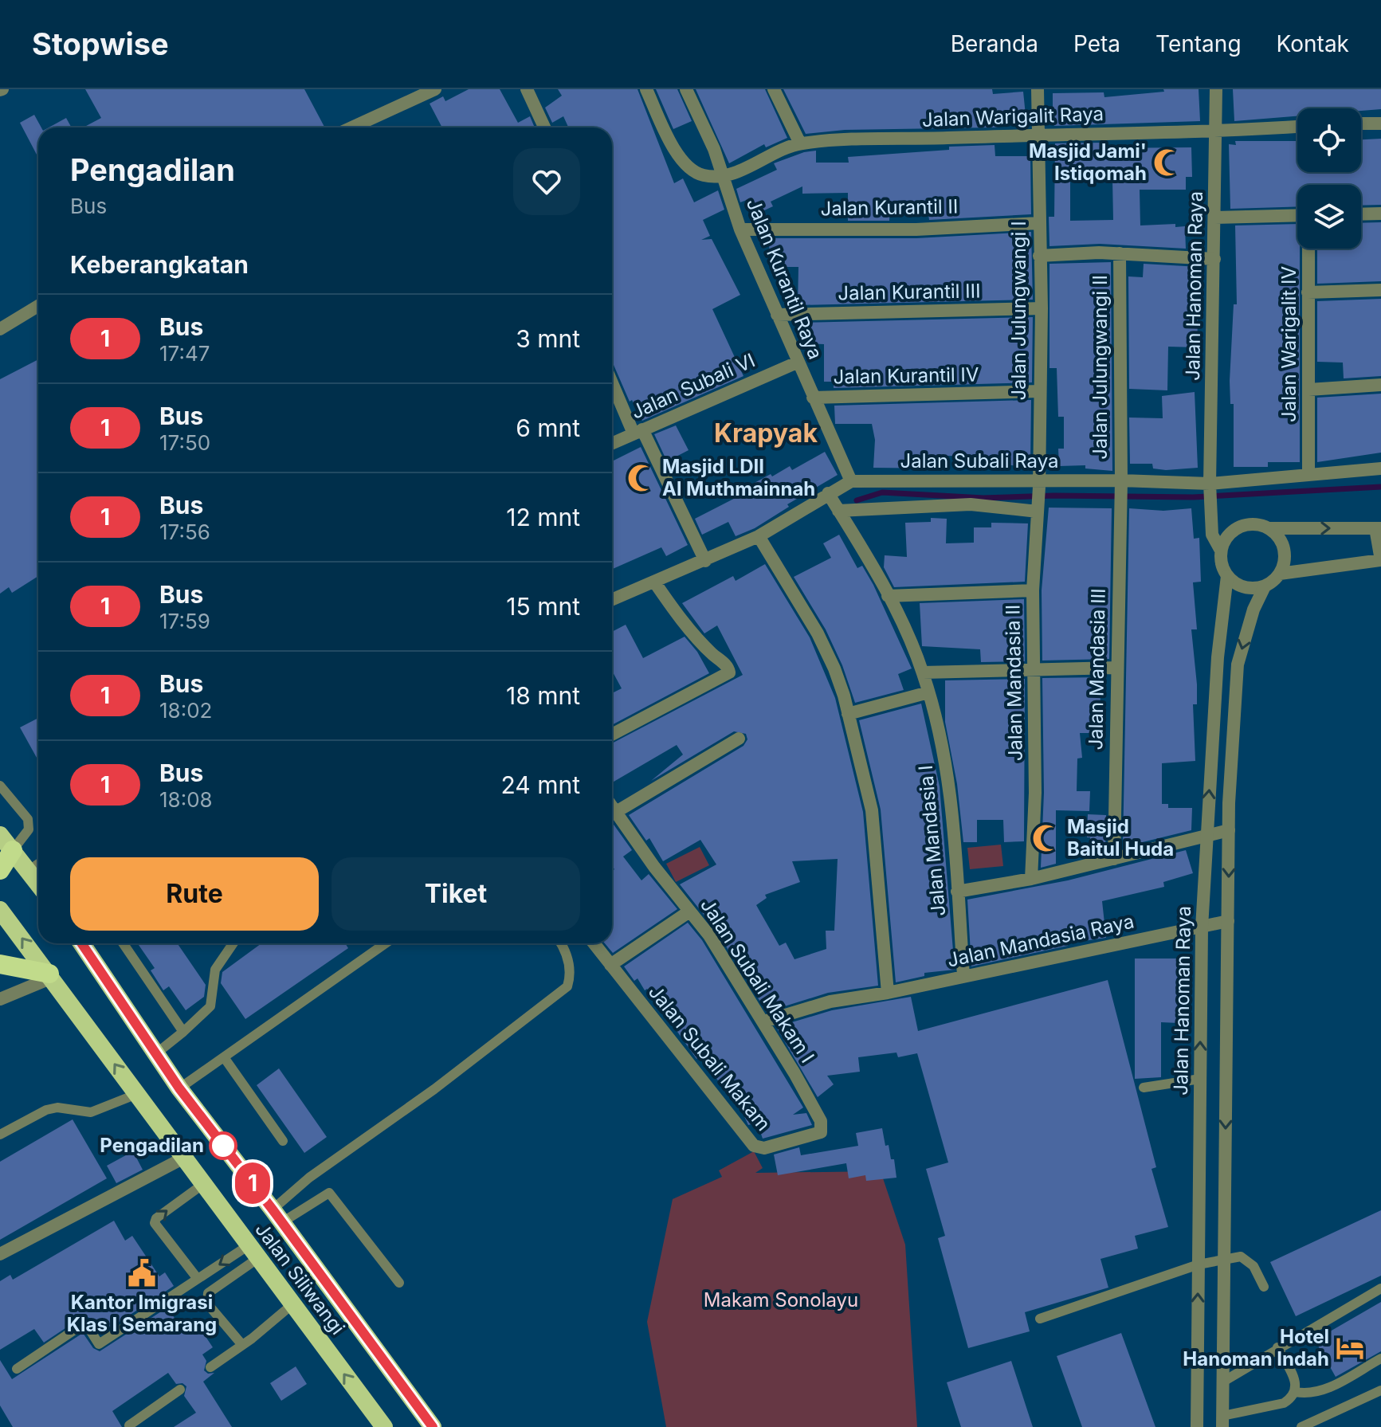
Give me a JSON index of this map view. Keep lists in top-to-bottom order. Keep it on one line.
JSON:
{"streets":{"highway":["Jalan Siliwangi"],"street":["Jalan Warigalit Raya","Jalan Kurantil II","Jalan Kurantil Raya","Jalan Hanoman Raya","Jalan Kurantil III","Jalan Julungwangi I","Jalan Warigalit IV","Jalan Julungwangi II","Jalan Kurantil IV","Jalan Subali VI","Jalan Subali Raya","Jalan Mandasia III","Jalan Mandasia II","Jalan Mandasia I","Jalan Mandasia Raya","Jalan Subali Makam I","Jalan Subali Makam"]},"crossings":[["Jalan Warigalit Raya","Jalan Kurantil Raya"],["Jalan Warigalit Raya","Jalan Hanoman Raya"],["Jalan Warigalit Raya","Jalan Julungwangi I"],["Jalan Kurantil II","Jalan Kurantil Raya"],["Jalan Kurantil II","Jalan Julungwangi I"],["Jalan Kurantil Raya","Jalan Kurantil III"],["Jalan Kurantil Raya","Jalan Kurantil IV"],["Jalan Kurantil Raya","Jalan Subali VI"],["Jalan Kurantil Raya","Jalan Subali Raya"],["Jalan Hanoman Raya","Jalan Subali Raya"],["Jalan Hanoman Raya","Jalan Mandasia Raya"],["Jalan Kurantil III","Jalan Julungwangi I"],["Jalan Julungwangi I","Jalan Kurantil IV"],["Jalan Julungwangi I","Jalan Subali Raya"],["Jalan Julungwangi I","Jalan Mandasia II"],["Jalan Warigalit IV","Jalan Subali Raya"],["Jalan Julungwangi II","Jalan Subali Raya"],["Jalan Julungwangi II","Jalan Mandasia III"],["Jalan Subali Raya","Jalan Mandasia III"],["Jalan Subali Raya","Jalan Mandasia II"],["Jalan Subali Raya","Jalan Mandasia I"],["Jalan Mandasia I","Jalan Mandasia Raya"],["Jalan Mandasia Raya","Jalan Subali Makam I"],["Jalan Subali Makam I","Jalan Subali Makam"]],"districts":["Krapyak"],"parks":["Makam Sonolayu"],"places":{"mosque":["Masjid Jami' Istiqomah","Masjid LDII Al Muthmainnah","Masjid Baitul Huda"],"other":["Pengadilan"],"public building":["Kantor Imigrasi Klas I Semarang"],"hotel":["Hotel Hanoman Indah"]},"lines":["bus line 1"],"page":{"header":"Stopwise","nav":["Beranda","Peta","Tentang","Kontak"],"on_map":"1","heading":[["Pengadilan","Bus"],"Keberangkatan"],"list":[{"mark":"1","name":"Bus","note":"17:47","value":"3 mnt"},{"mark":"1","name":"Bus","note":"17:50","value":"6 mnt"},{"mark":"1","name":"Bus","note":"17:56","value":"12 mnt"},{"mark":"1","name":"Bus","note":"17:59","value":"15 mnt"},{"mark":"1","name":"Bus","note":"18:02","value":"18 mnt"},{"mark":"1","name":"Bus","note":"18:08","value":"24 mnt"}],"buttons":["Rute","Tiket"]}}
